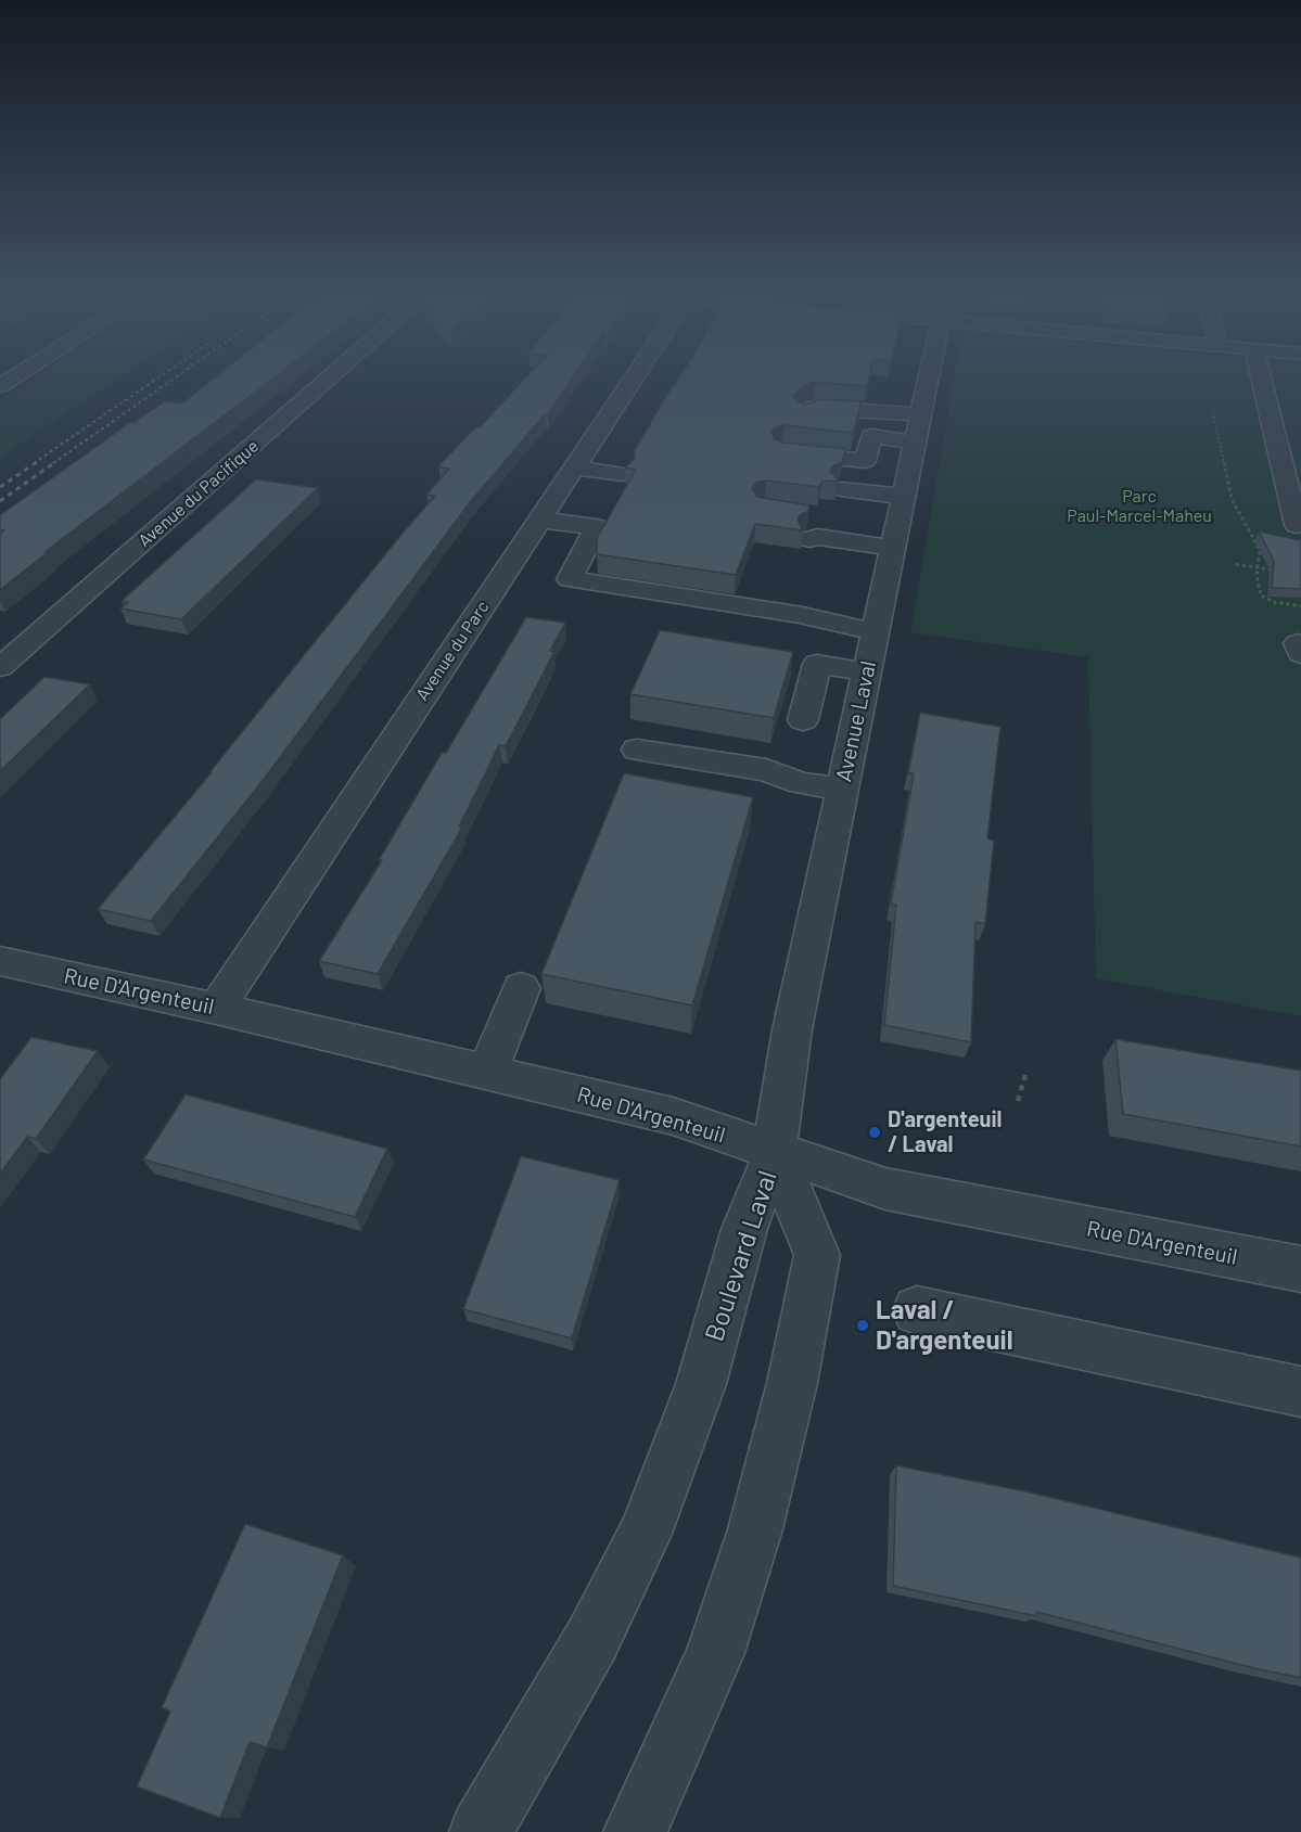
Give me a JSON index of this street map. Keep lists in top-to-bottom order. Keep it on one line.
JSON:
{"streets":{"street":["Avenue du Pacifique","Avenue du Parc","Avenue Laval","Rue D'Argenteuil","Boulevard Laval"]},"crossings":[["Avenue du Parc","Rue D'Argenteuil"],["Avenue Laval","Rue D'Argenteuil"],["Avenue Laval","Boulevard Laval"],["Rue D'Argenteuil","Boulevard Laval"]],"parks":["Parc Paul-Marcel-Maheu"],"places":["D'argenteuil / Laval","Laval / D'argenteuil"]}
